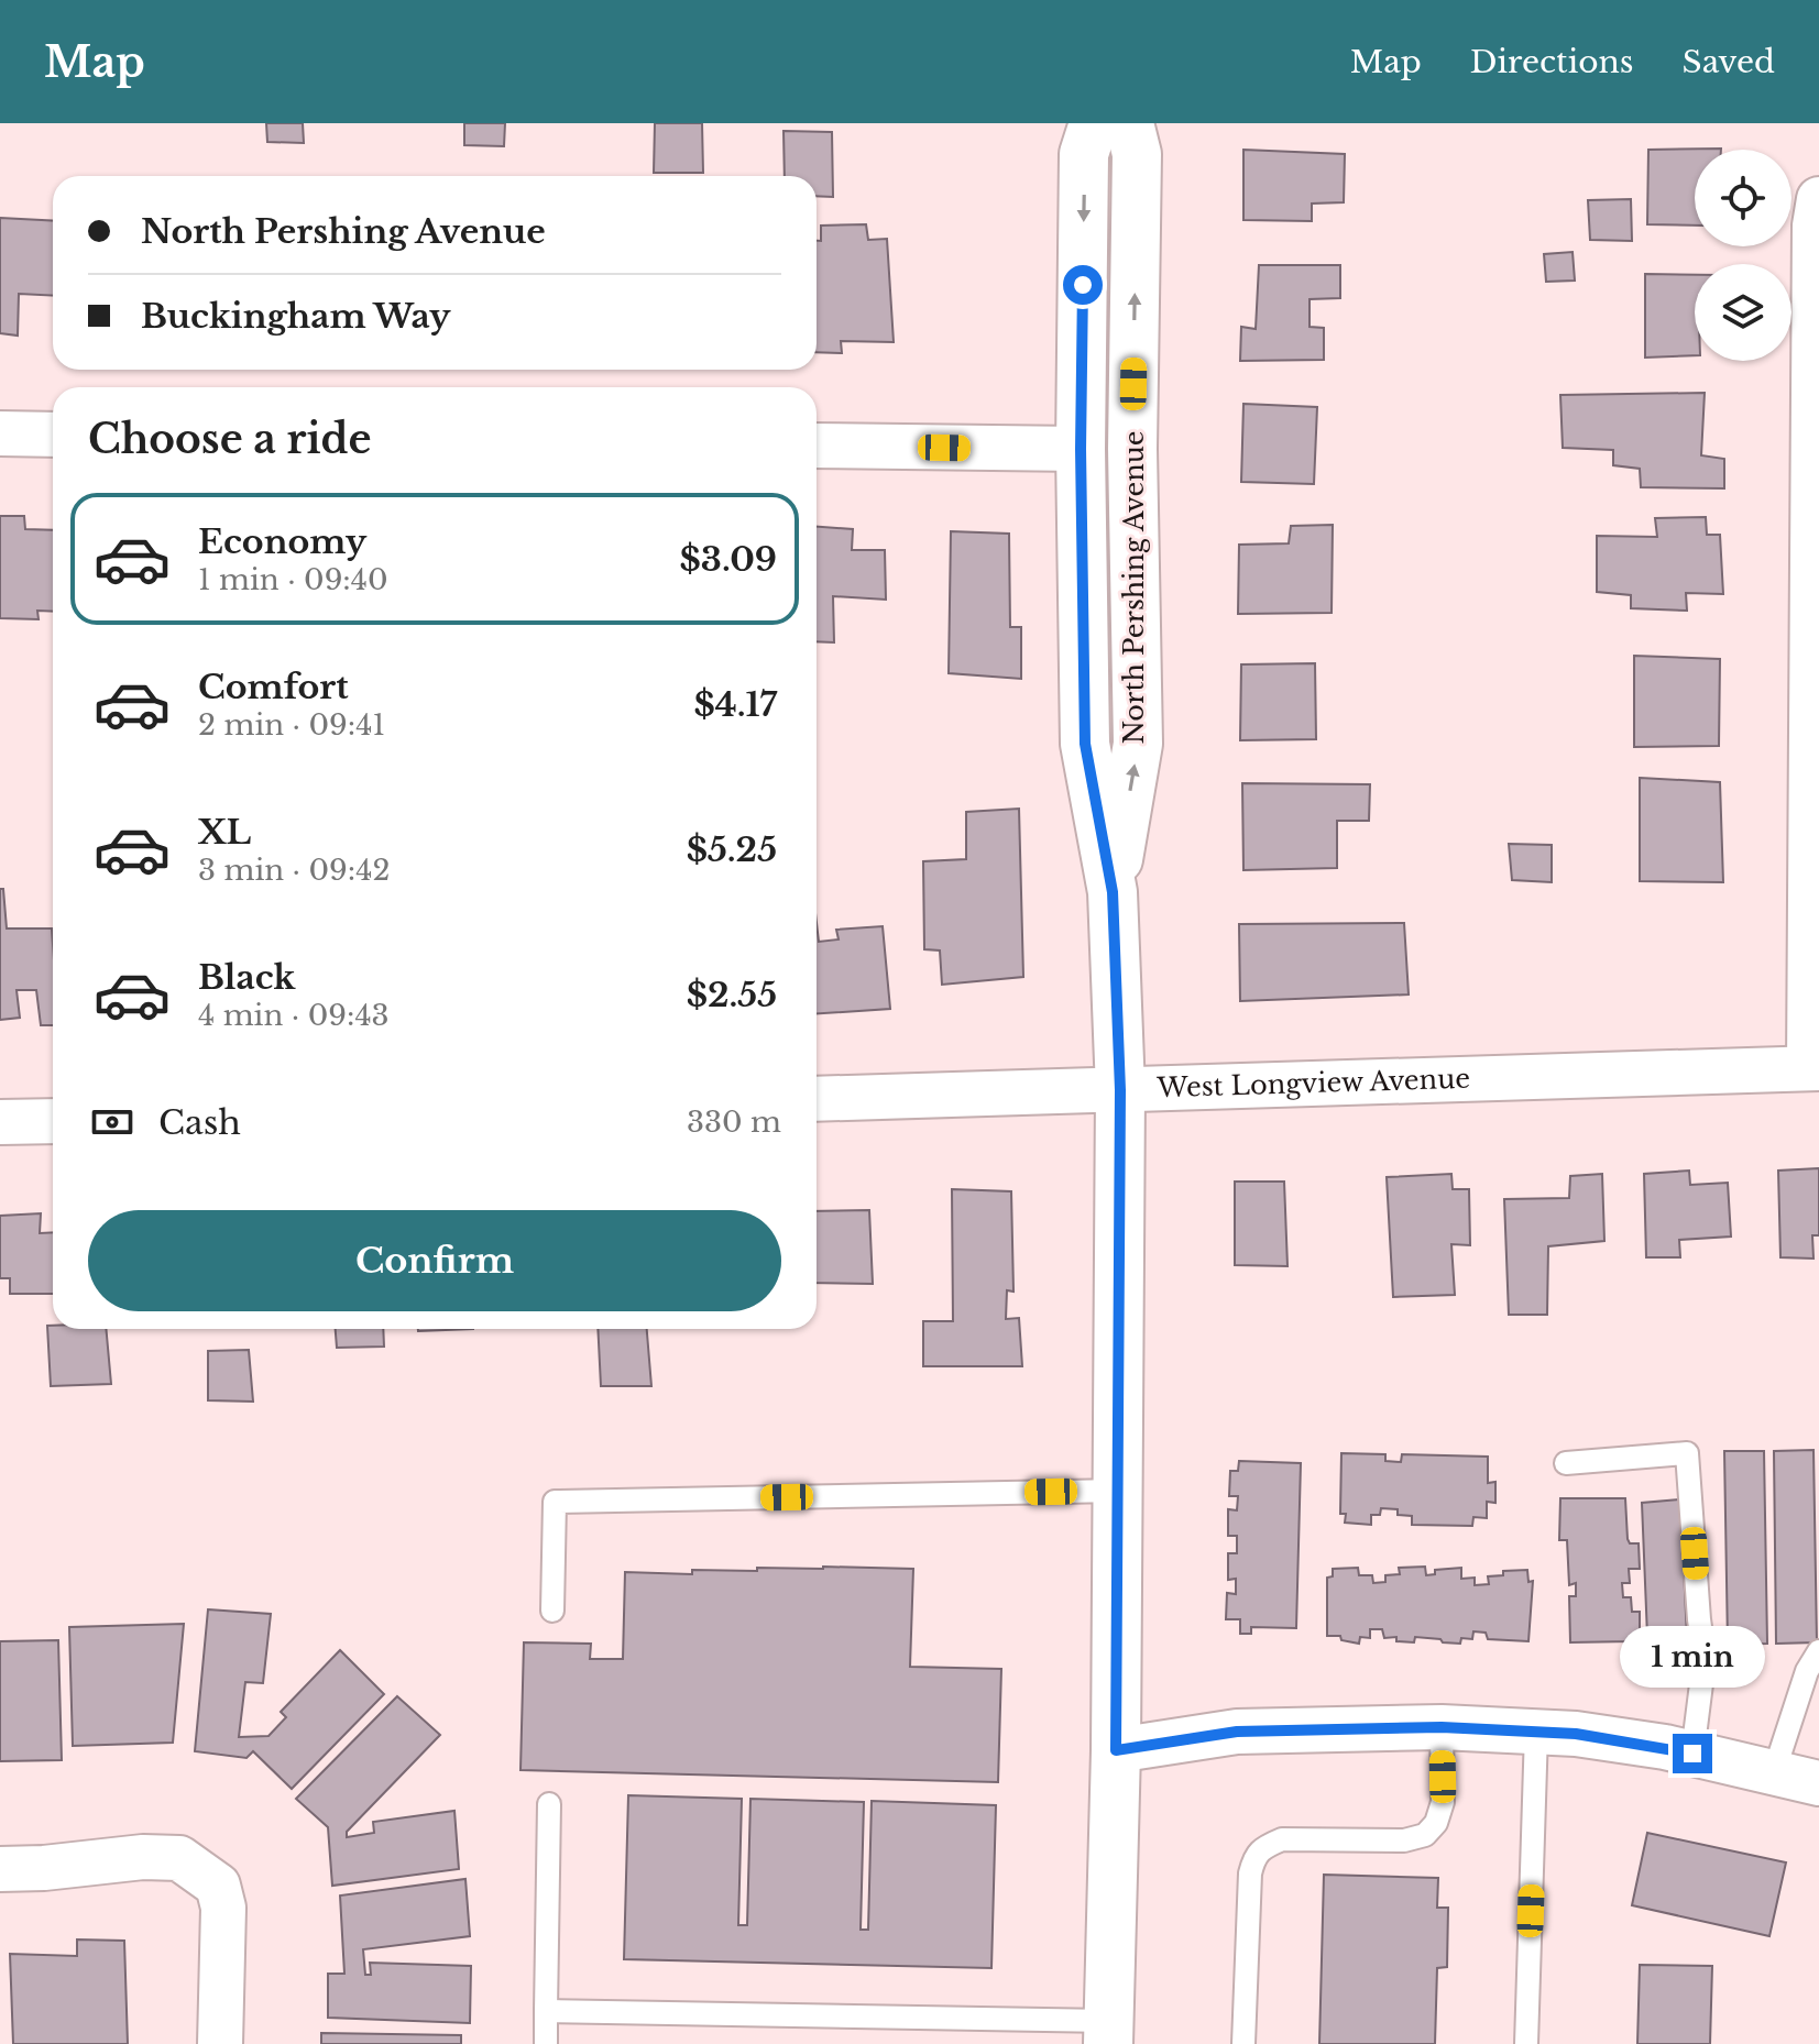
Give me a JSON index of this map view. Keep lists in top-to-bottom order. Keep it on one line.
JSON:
{"streets":{"main road":["North Pershing Avenue"],"street":["West Longview Avenue"]},"crossings":[["North Pershing Avenue","West Longview Avenue"]],"page":{"header":"Map","nav":["Map","Directions","Saved"],"banner":["North Pershing Avenue","Buckingham Way"],"heading":"Choose a ride","list":[{"name":"Economy","note":"1 min · 09:40","value":"$3.09"},{"name":"Comfort","note":"2 min · 09:41","value":"$4.17"},{"name":"XL","note":"3 min · 09:42","value":"$5.25"},{"name":"Black","note":"4 min · 09:43","value":"$2.55"}],"pay":["Cash","330 m"],"buttons":"Confirm","bubble":"1 min"}}
